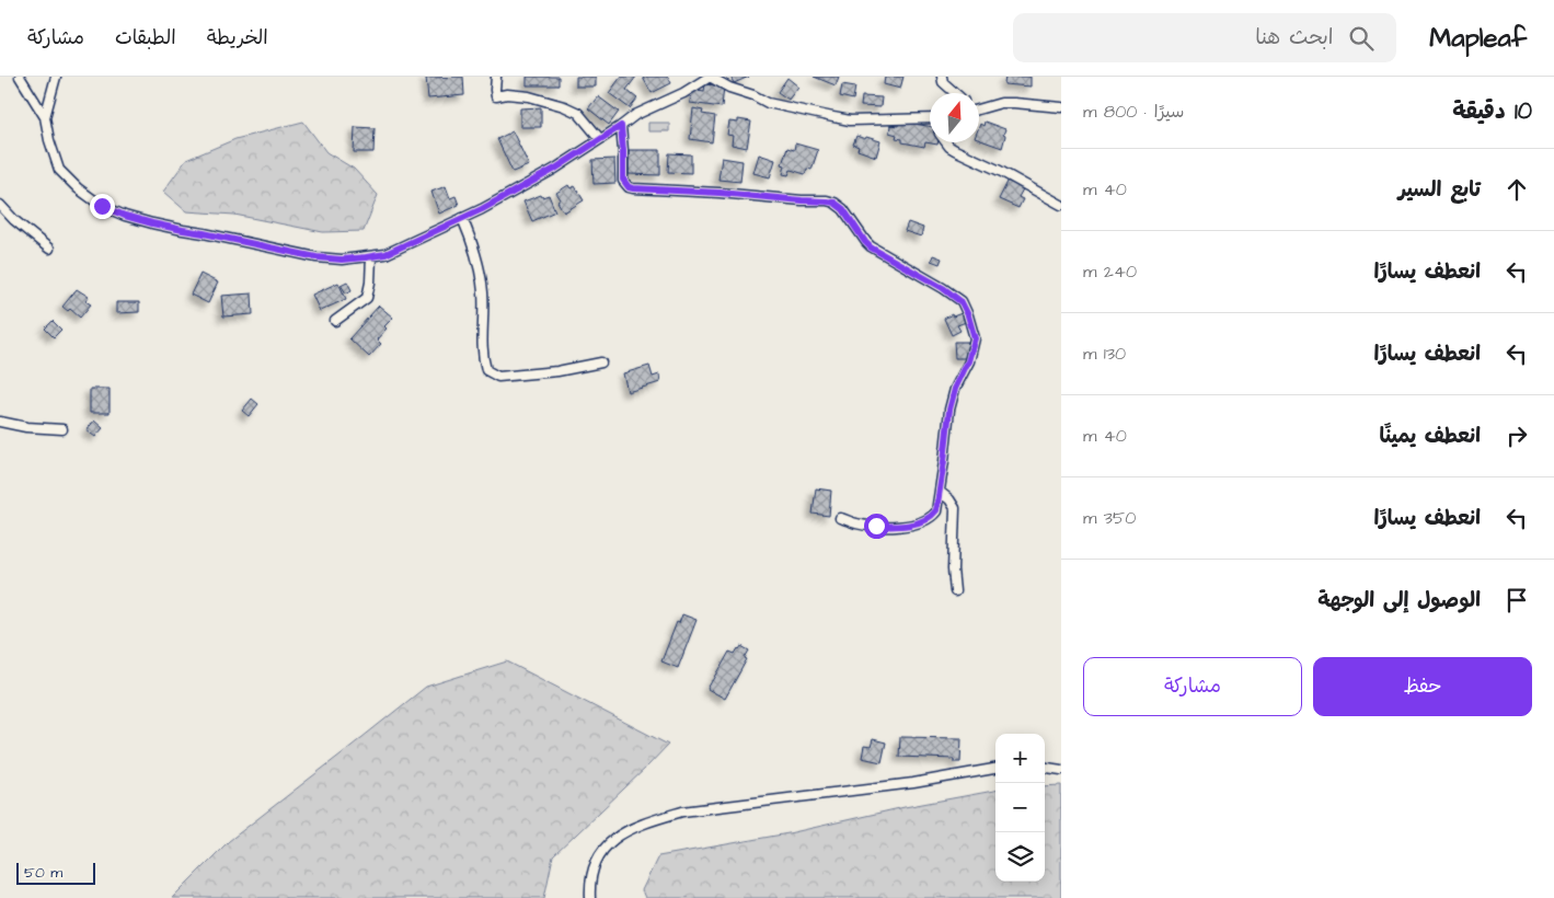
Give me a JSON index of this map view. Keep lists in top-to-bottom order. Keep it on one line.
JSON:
{"scale_bar":"50 m","north":"top","page":{"header":"Mapleaf","search":"ابحث هنا","nav":["الخريطة","الطبقات","مشاركة"],"heading":["10 دقيقة","سيرًا · 800 m"],"list":[["تابع السير","40 m"],["انعطف يسارًا","240 m"],["انعطف يسارًا","130 m"],["انعطف يمينًا","40 m"],["انعطف يسارًا","350 m"],"الوصول إلى الوجهة"],"buttons":["حفظ","مشاركة"],"map_buttons":["+","−"],"scale":"50 m"}}
